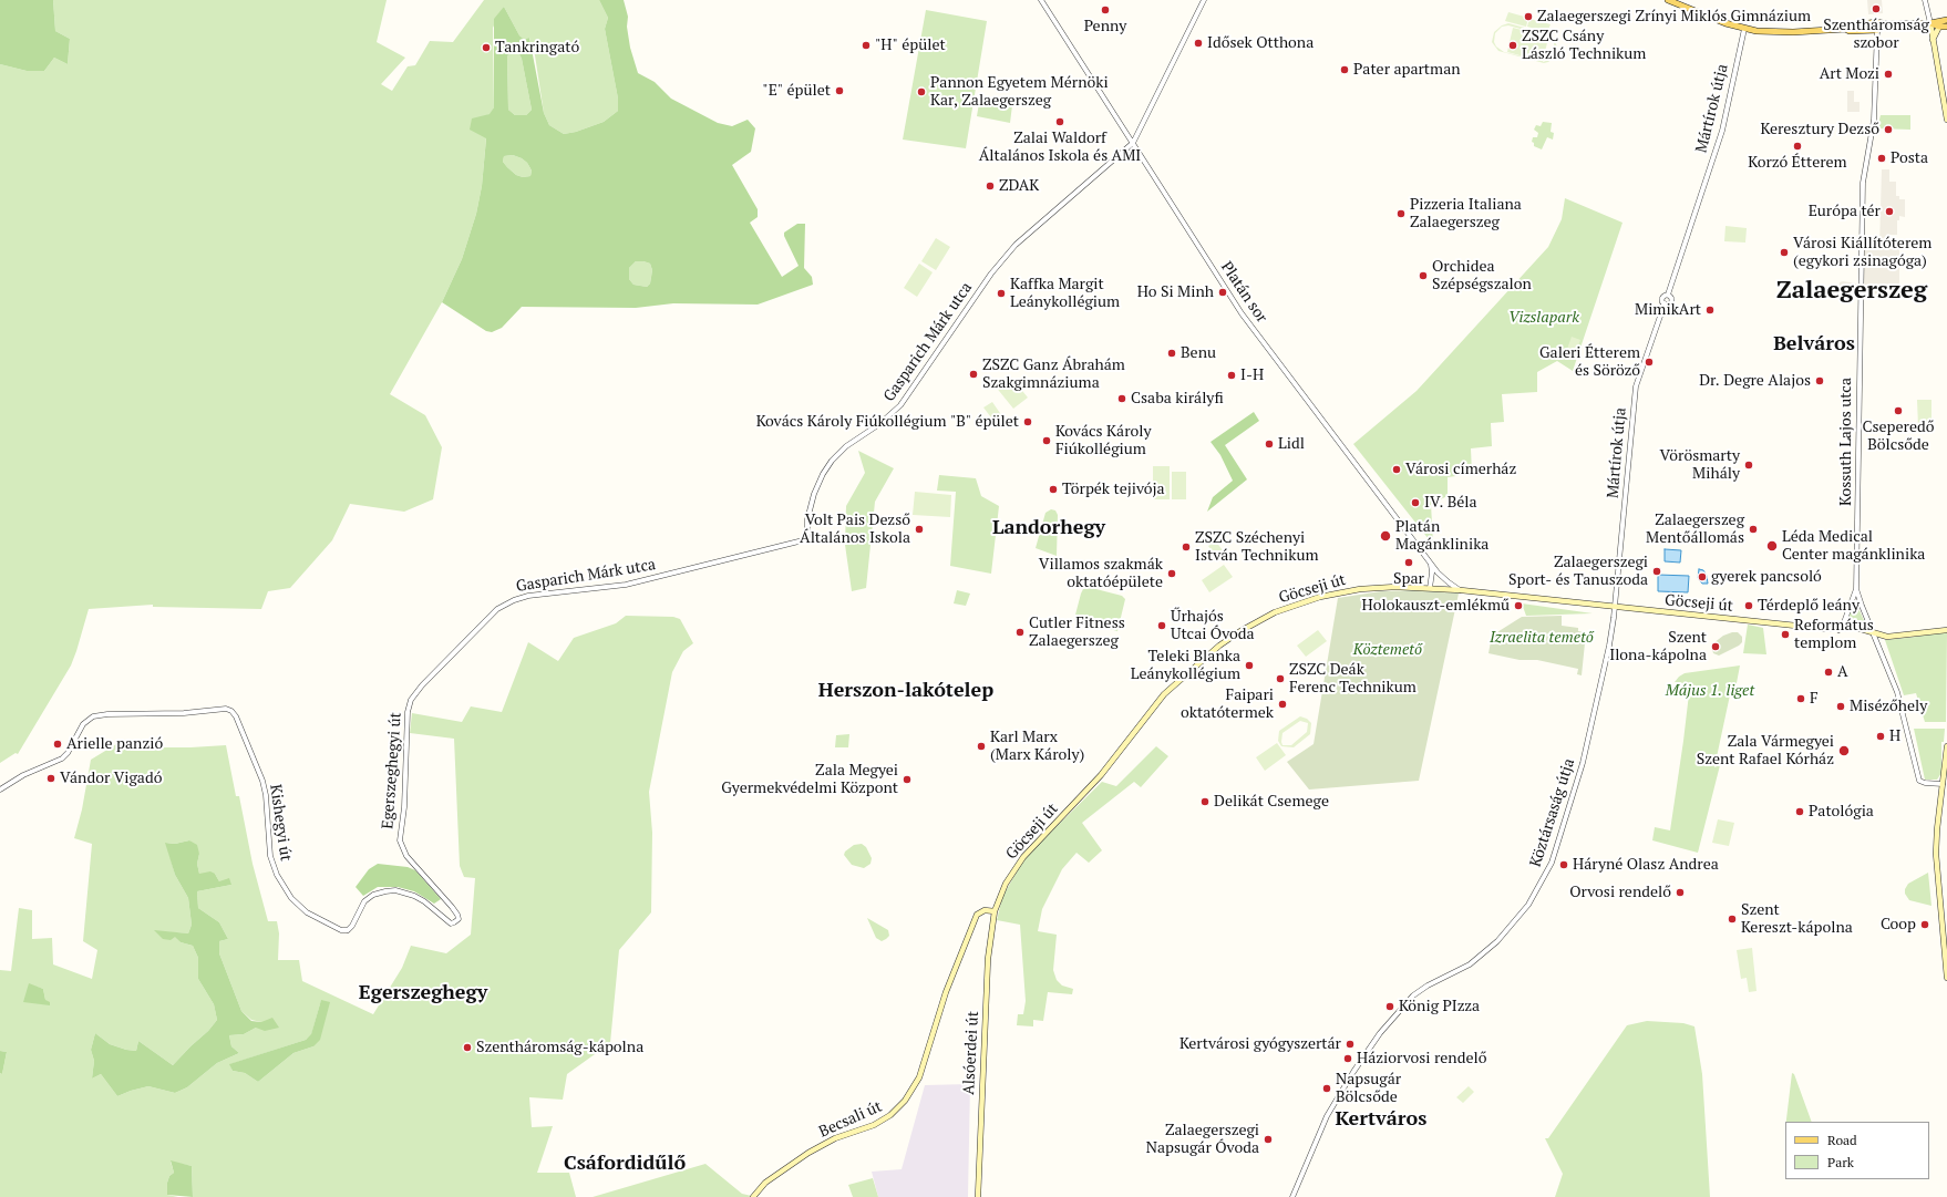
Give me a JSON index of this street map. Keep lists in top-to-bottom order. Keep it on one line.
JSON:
{"streets":{"main road":["Göcseji út","Alsóerdei út","Becsali út"],"street":["Mártírok útja","Platán sor","Gasparich Márk utca","Kossuth Lajos utca","Egerszeghegyi út","Köztársaság útja","Kishegyi út"]},"crossings":[["Mártírok útja","Göcseji út"],["Mártírok útja","Köztársaság útja"],["Platán sor","Gasparich Márk utca"],["Platán sor","Göcseji út"],["Gasparich Márk utca","Egerszeghegyi út"],["Göcseji út","Köztársaság útja"],["Göcseji út","Alsóerdei út"],["Göcseji út","Becsali út"],["Egerszeghegyi út","Kishegyi út"],["Alsóerdei út","Becsali út"]],"districts":["Zalaegerszeg","Belváros","Landorhegy","Herszon-lakótelep","Egerszeghegy","Kertváros","Csáfordidűlő"],"parks":["Vizslapark","Izraelita temető","Köztemető","Május 1. liget"],"places":["Szentháromság szobor","Penny","Zalaegerszegi Zrínyi Miklós Gimnázium","Idősek Otthona","\"H\" épület","ZSZC Csány László Technikum","Tankringató","Pater apartman","Art Mozi","\"E\" épület","Pannon Egyetem Mérnöki Kar, Zalaegerszeg","Zalai Waldorf Általános Iskola és AMI","Keresztury Dezső","Korzó Étterem","Posta","ZDAK","Európa tér","Pizzeria Italiana Zalaegerszeg","Városi Kiállítóterem (egykori zsinagóga)","Orchidea Szépségszalon","Ho Si Minh","Kaffka Margit Leánykollégium","MimikArt","Benu","Galeri Étterem és Söröző","ZSZC Ganz Ábrahám Szakgimnáziuma","I-H","Dr. Degre Alajos","Csaba királyfi","Cseperedő Bölcsőde","Kovács Károly Fiúkollégium \"B\" épület","Kovács Károly Fiúkollégium","Lidl","Vörösmarty Mihály","Városi címerház","Törpék tejivója","IV. Béla","Volt Pais Dezső Általános Iskola","Zalaegerszeg Mentőállomás","Platán Magánklinika","Léda Medical Center magánklinika","ZSZC Széchenyi István Technikum","Spar","Zalaegerszegi Sport- és Tanuszoda","Villamos szakmák oktatóépülete","gyerek pancsoló","Holokauszt-emlékmű","Térdeplő leány","Űrhajós Utcai Óvoda","Cutler Fitness Zalaegerszeg","Református templom","Szent Ilona-kápolna","Teleki Blanka Leánykollégium","A","ZSZC Deák Ferenc Technikum","F","Faipari oktatótermek","Misézőhely","H","Arielle panzió","Karl Marx (Marx Károly)","Zala Vármegyei Szent Rafael Kórház","Vándor Vigadó","Zala Megyei Gyermekvédelmi Központ","Delikát Csemege","Patológia","Háryné Olasz Andrea","Orvosi rendelő","Szent Kereszt-kápolna","Coop","König PIzza","Kertvárosi gyógyszertár","Szentháromság-kápolna","Háziorvosi rendelő","Napsugár Bölcsőde","Zalaegerszegi Napsugár Óvoda"],"legend":["Road","Park"]}
